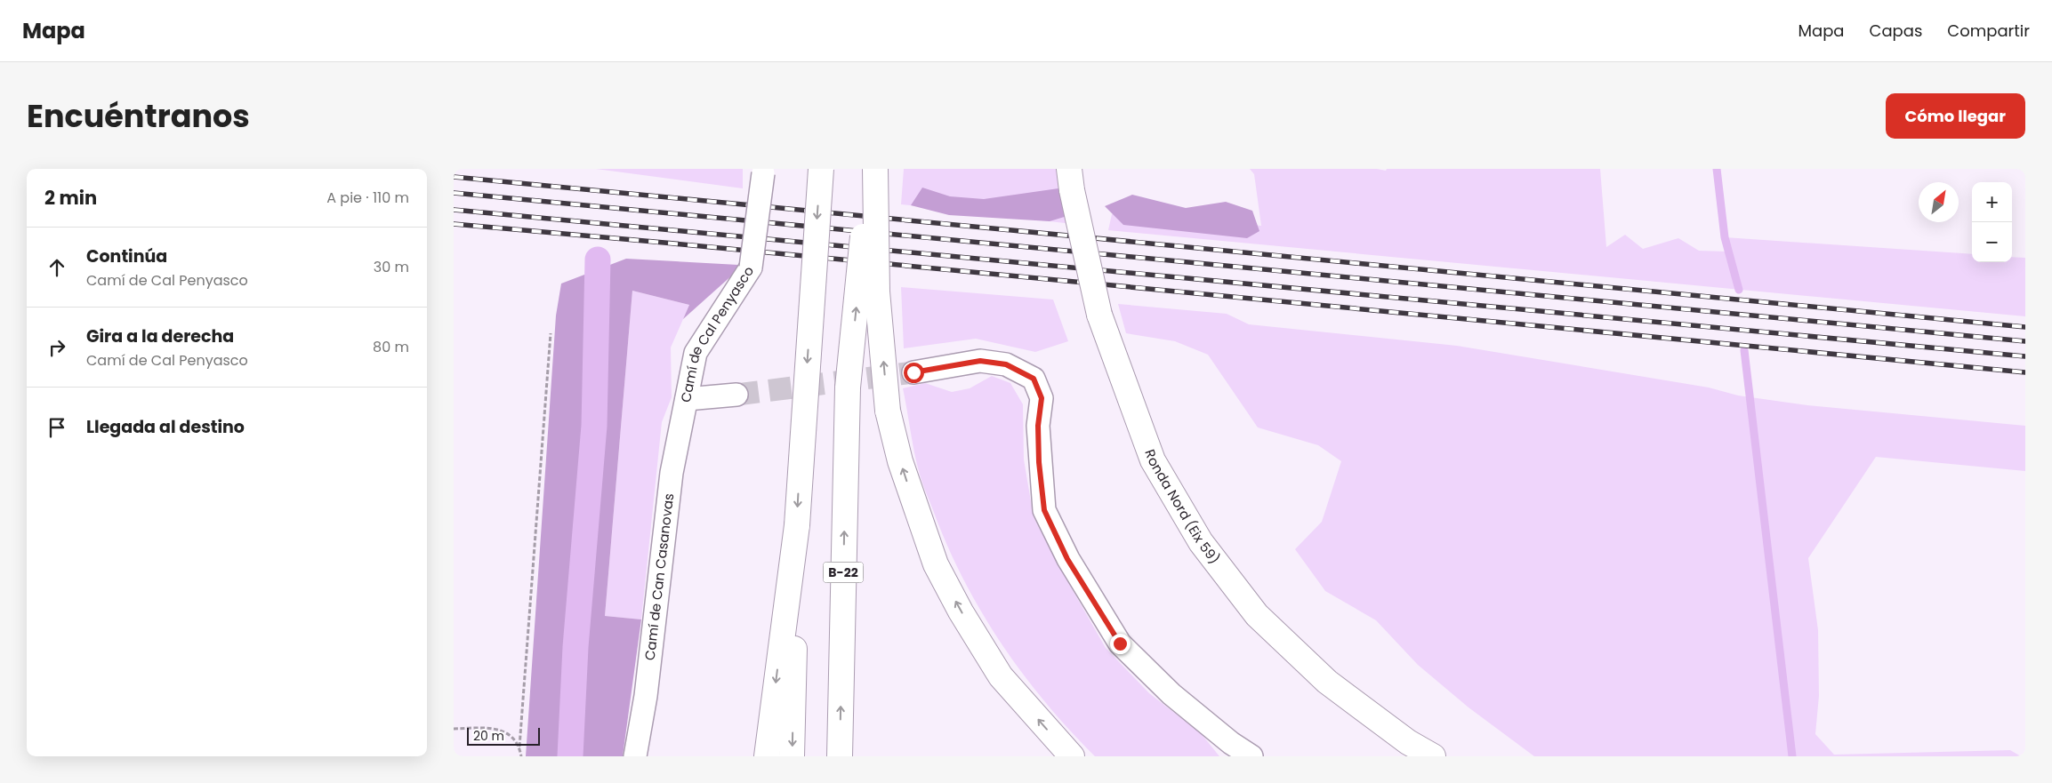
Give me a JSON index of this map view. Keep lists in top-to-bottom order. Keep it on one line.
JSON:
{"streets":{"main road":["Ronda Nord (Eix 59)","B-22"],"street":["Camí de Cal Penyasco","Camí de Can Casanovas"]},"crossings":[["Camí de Cal Penyasco","Camí de Can Casanovas"]],"scale_bar":"20 m","north":"top right","page":{"header":"Mapa","nav":["Mapa","Capas","Compartir"],"title":"Encuéntranos","buttons":"Cómo llegar","heading":["2 min","A pie · 110 m"],"map_buttons":["+","−"],"list":[["Continúa","Camí de Cal Penyasco","30 m"],["Gira a la derecha","Camí de Cal Penyasco","80 m"],"Llegada al destino"],"scale":"20 m"}}
